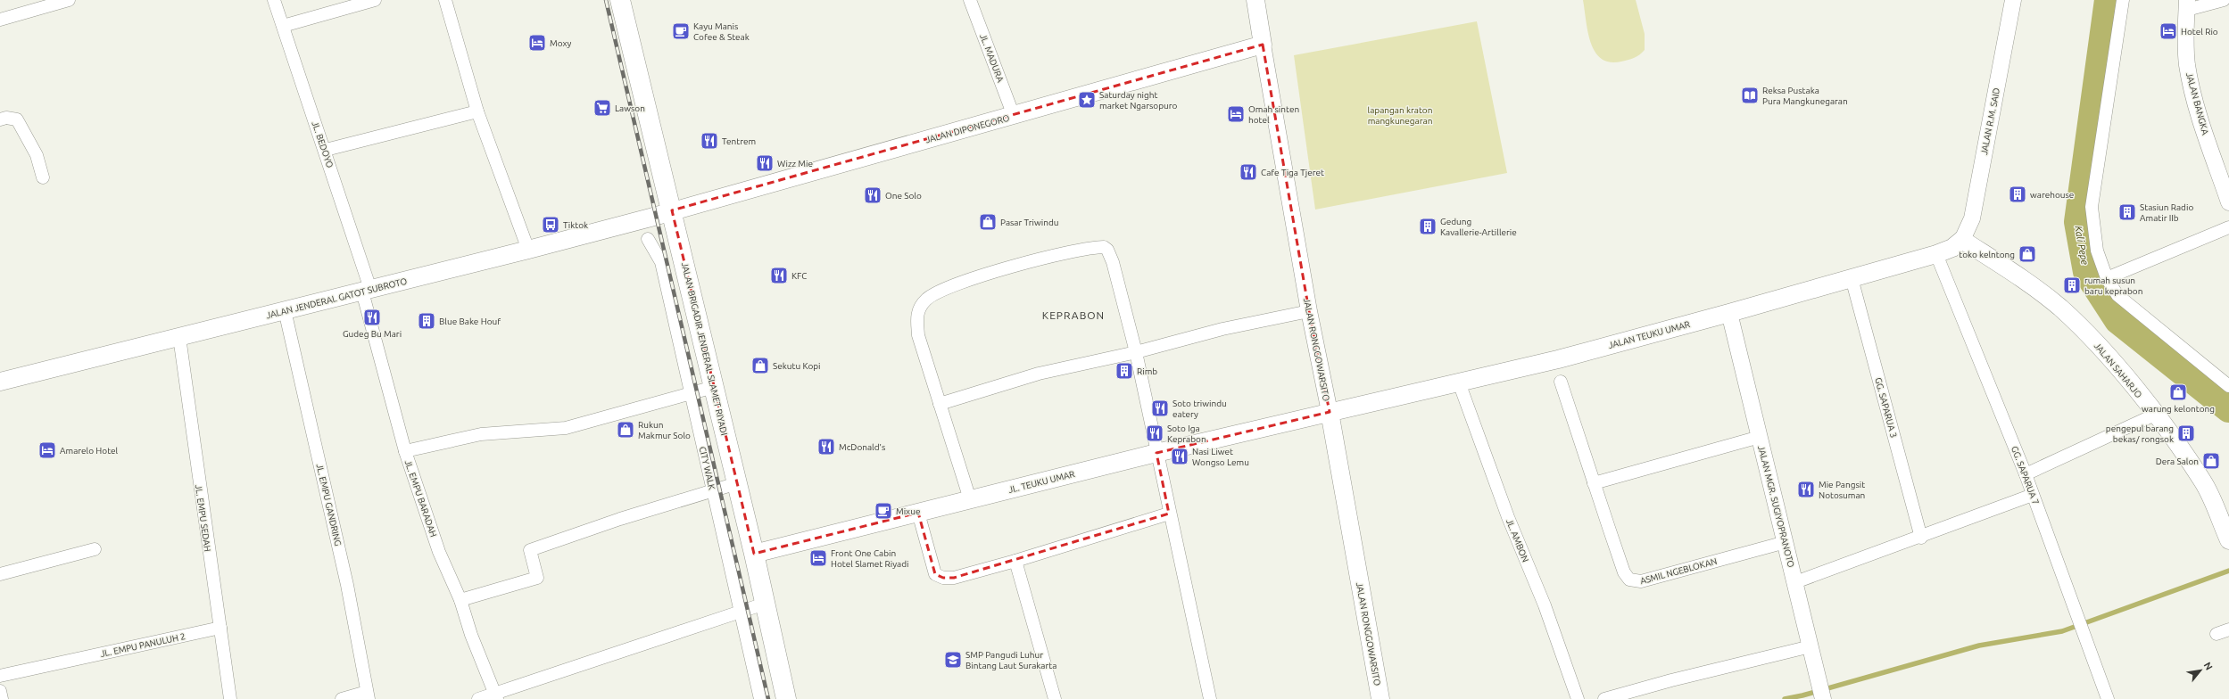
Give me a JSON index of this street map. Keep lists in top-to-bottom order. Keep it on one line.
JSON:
{"streets":{"main road":["JALAN DIPONEGORO","JALAN JENDERAL GATOT SUBROTO","JALAN TEUKU UMAR","JALAN BRIGADIR JENDERAL SLAMET RIYADI","JALAN RONGGOWARSITO","JALAN SAHARJO","JL. TEUKU UMAR"],"street":["JL. MADURA","JALAN BANGKA","JALAN R.M. SAID","JL. BEDOYO","GG. SAPARUA 3","CITY WALK","GG. SAPARUA 7","JL. EMPU BARADAH","JL. EMPU GANDRING","JALAN MGR. SUGIYOPRANOTO","JL. EMPU SEDAH","JL. AMBON","ASMIL NGEBLOKAN","JL. EMPU PANULUH 2"]},"crossings":[["JL. MADURA","JALAN DIPONEGORO"],["JALAN R.M. SAID","JALAN TEUKU UMAR"],["JALAN R.M. SAID","JALAN SAHARJO"],["JALAN DIPONEGORO","JALAN JENDERAL GATOT SUBROTO"],["JALAN DIPONEGORO","JALAN BRIGADIR JENDERAL SLAMET RIYADI"],["JALAN DIPONEGORO","JALAN RONGGOWARSITO"],["JL. BEDOYO","JALAN JENDERAL GATOT SUBROTO"],["JL. BEDOYO","JL. EMPU BARADAH"],["JALAN JENDERAL GATOT SUBROTO","JALAN BRIGADIR JENDERAL SLAMET RIYADI"],["JALAN JENDERAL GATOT SUBROTO","JL. EMPU BARADAH"],["JALAN JENDERAL GATOT SUBROTO","JL. EMPU GANDRING"],["JALAN JENDERAL GATOT SUBROTO","JL. EMPU SEDAH"],["JALAN TEUKU UMAR","JALAN RONGGOWARSITO"],["JALAN TEUKU UMAR","JALAN SAHARJO"],["JALAN TEUKU UMAR","GG. SAPARUA 3"],["JALAN TEUKU UMAR","GG. SAPARUA 7"],["JALAN TEUKU UMAR","JL. TEUKU UMAR"],["JALAN TEUKU UMAR","JALAN MGR. SUGIYOPRANOTO"],["JALAN TEUKU UMAR","JL. AMBON"],["JALAN BRIGADIR JENDERAL SLAMET RIYADI","JL. TEUKU UMAR"],["JALAN RONGGOWARSITO","JL. TEUKU UMAR"],["JALAN MGR. SUGIYOPRANOTO","ASMIL NGEBLOKAN"],["JL. EMPU SEDAH","JL. EMPU PANULUH 2"]],"districts":["KEPRABON"],"water":["Kali Pepe"],"parks":["lapangan kraton mangkunegaran"],"places":{"cafe":["Kayu Manis Cofee & Steak","Mixue"],"hotel":["Hotel Rio","Moxy","Omah sinten hotel","Amarelo Hotel","Front One Cabin Hotel Slamet Riyadi"],"library":["Reksa Pustaka Pura Mangkunegaran"],"place":["Saturday night market Ngarsopuro"],"supermarket":["Lawson"],"restaurant":["Tentrem","Wizz Mie","Cafe Tiga Tjeret","One Solo","KFC","Gudeg Bu Mari","Soto triwindu eatery","Soto Iga Keprabon","McDonald's","Nasi Liwet Wongso Lemu","Mie Pangsit Notosuman"],"building":["warehouse","Stasiun Radio Amatir IIb","Gedung Kavallerie-Artillerie","rumah susun baru keprabon","Blue Bake Houf","Rimb","pengepul barang bekas/ rongsok"],"shop":["Pasar Triwindu","toko kelntong","Sekutu Kopi","warung kelontong","Rukun Makmur Solo","Dera Salon"],"bus stop":["Tiktok"],"school or university":["SMP Pangudi Luhur Bintang Laut Surakarta"]},"north":"top right"}
